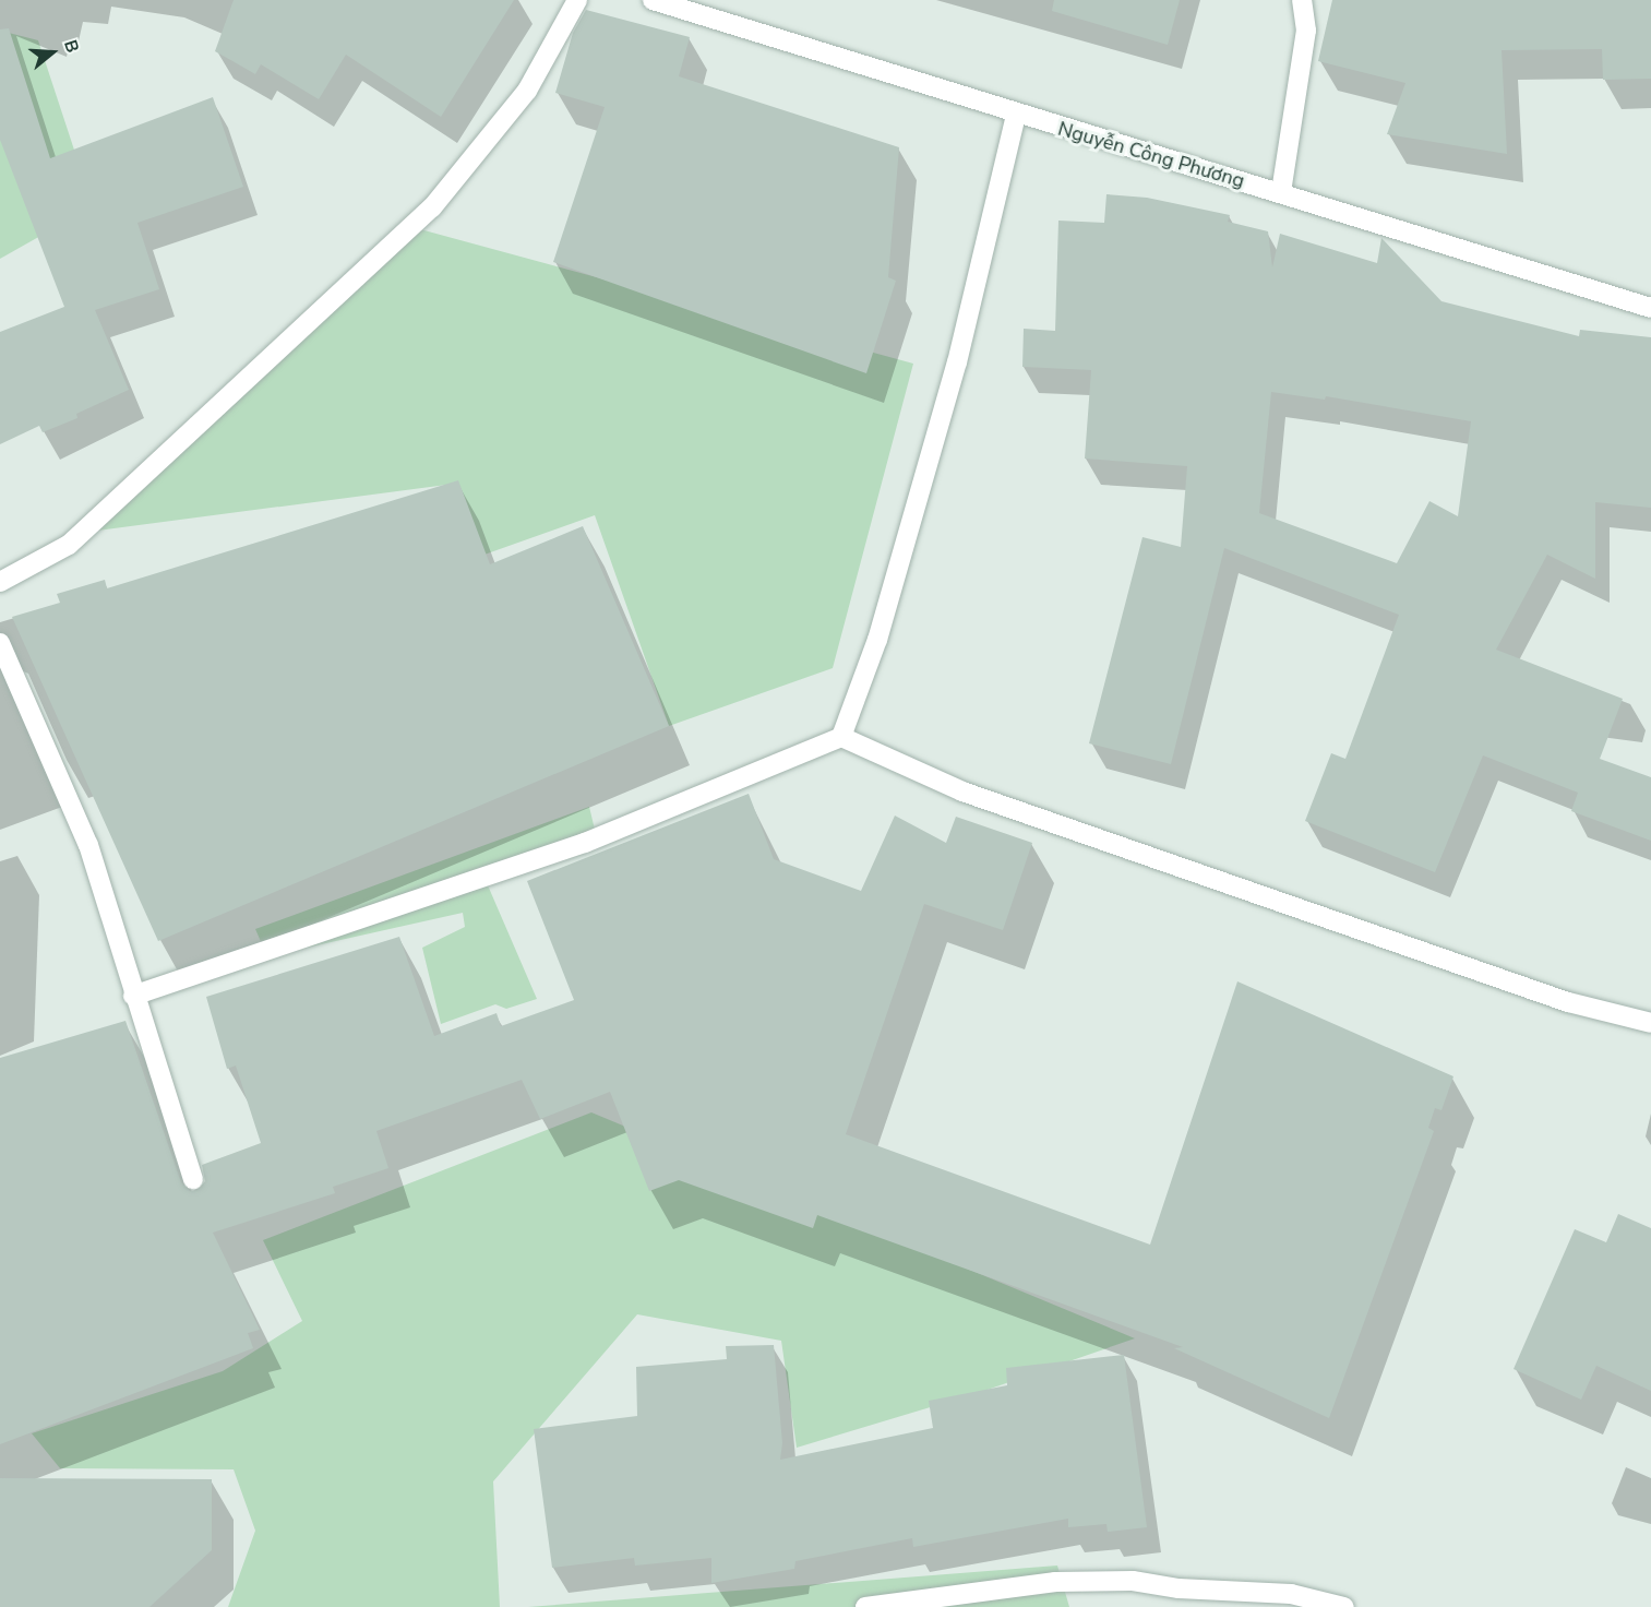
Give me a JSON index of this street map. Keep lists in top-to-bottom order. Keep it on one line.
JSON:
{"streets":{"street":["Nguyễn Công Phương"]},"north":"right"}
